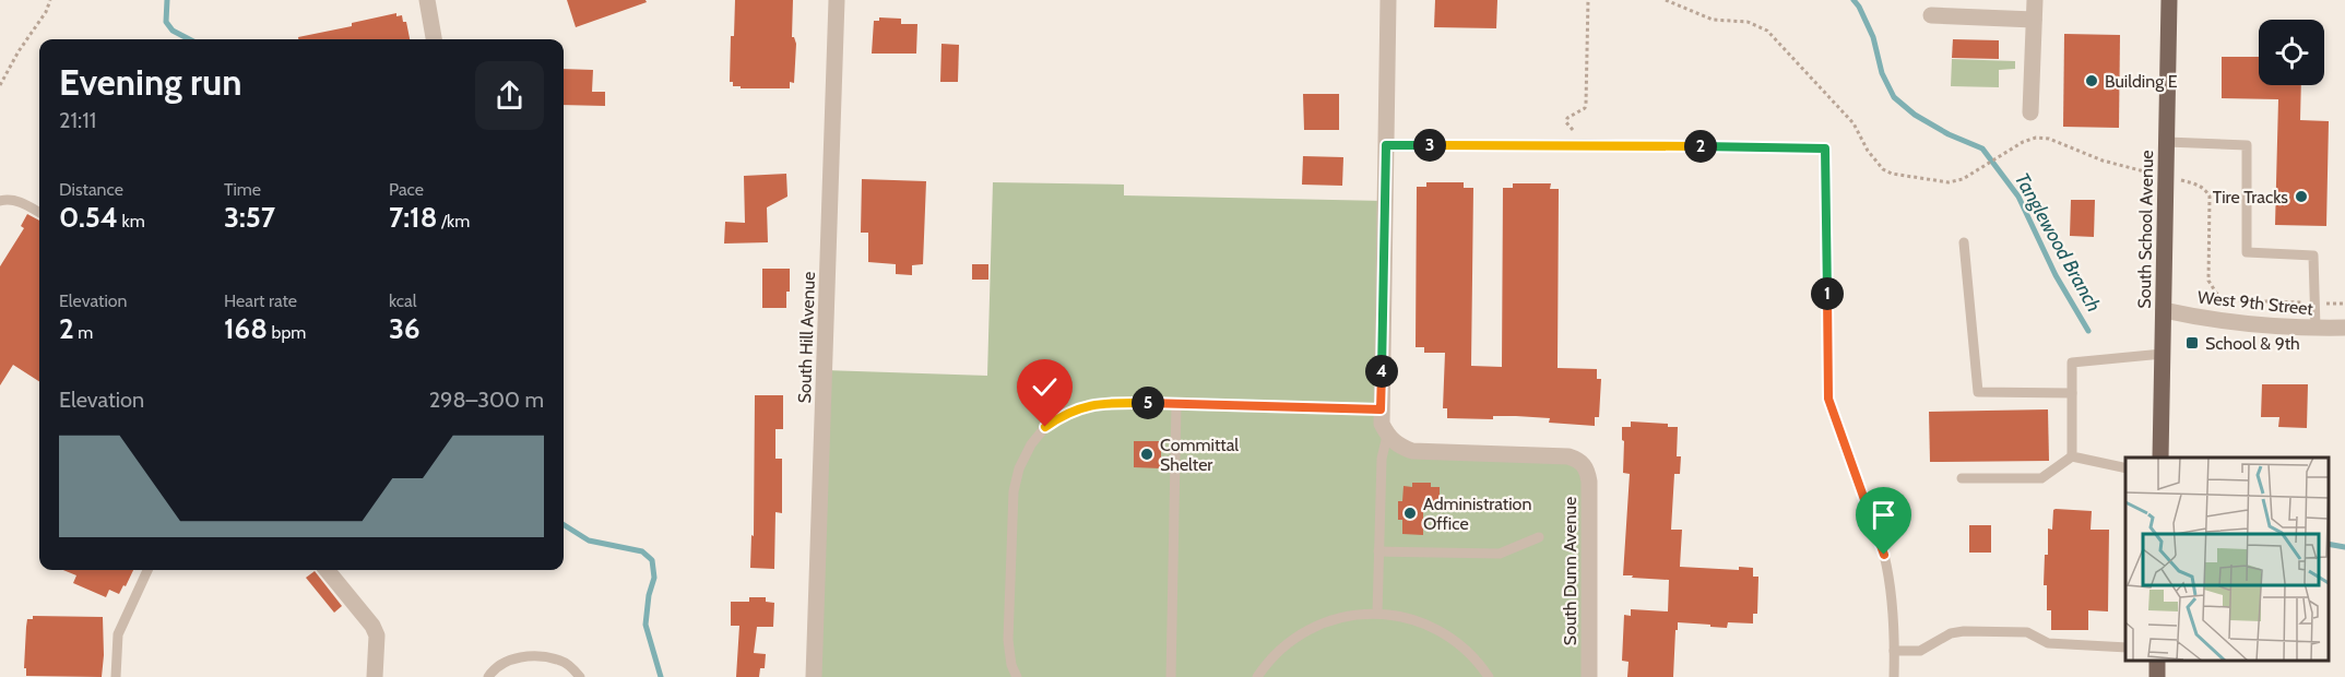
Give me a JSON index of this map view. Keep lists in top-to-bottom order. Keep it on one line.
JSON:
{"streets":{"main road":["South School Avenue"],"street":["West 9th Street","South Hill Avenue","South Dunn Avenue"]},"crossings":[["South School Avenue","West 9th Street"]],"water":["Tanglewood Branch"],"places":{"other":["Building E","Tire Tracks","Committal Shelter","Administration Office"],"transit":["School & 9th"]},"page":{"heading":["Evening run","21:11"],"pins":["3","2","1","4","5"],"stats":[["Distance","0.54 km"],["Time","3:57"],["Pace","7:18 /km"],["Elevation","2 m"],["Heart rate","168 bpm"],["kcal","36"]],"chart":["Elevation","298–300 m"]}}
